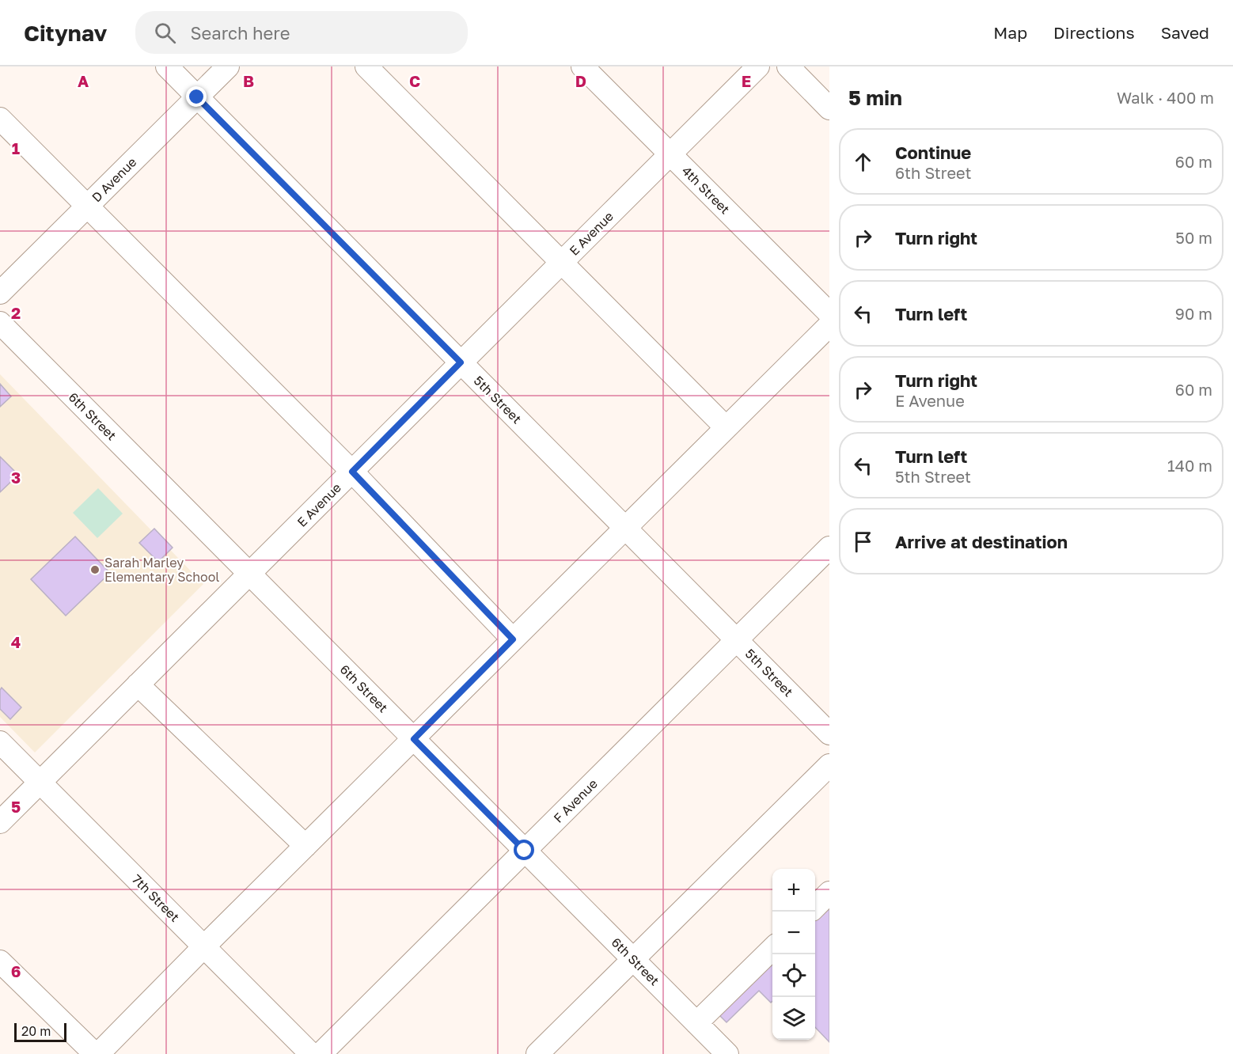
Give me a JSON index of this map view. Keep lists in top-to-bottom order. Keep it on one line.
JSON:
{"streets":{"street":["D Avenue","4th Street","E Avenue","5th Street","6th Street","F Avenue","7th Street"]},"crossings":[["D Avenue","5th Street"],["4th Street","E Avenue"],["E Avenue","5th Street"],["E Avenue","6th Street"],["E Avenue","7th Street"],["5th Street","F Avenue"],["6th Street","F Avenue"]],"places":["Sarah Marley Elementary School"],"scale_bar":"20 m","page":{"header":"Citynav","search":"Search here","nav":["Map","Directions","Saved"],"heading":["5 min","Walk · 400 m"],"list":[["Continue","6th Street","60 m"],["Turn right","50 m"],["Turn left","90 m"],["Turn right","E Avenue","60 m"],["Turn left","5th Street","140 m"],"Arrive at destination"],"map_buttons":["+","−"],"scale":"20 m"},"grid":{"columns":["A","B","C","D","E"],"rows":["1","2","3","4","5","6"]}}
